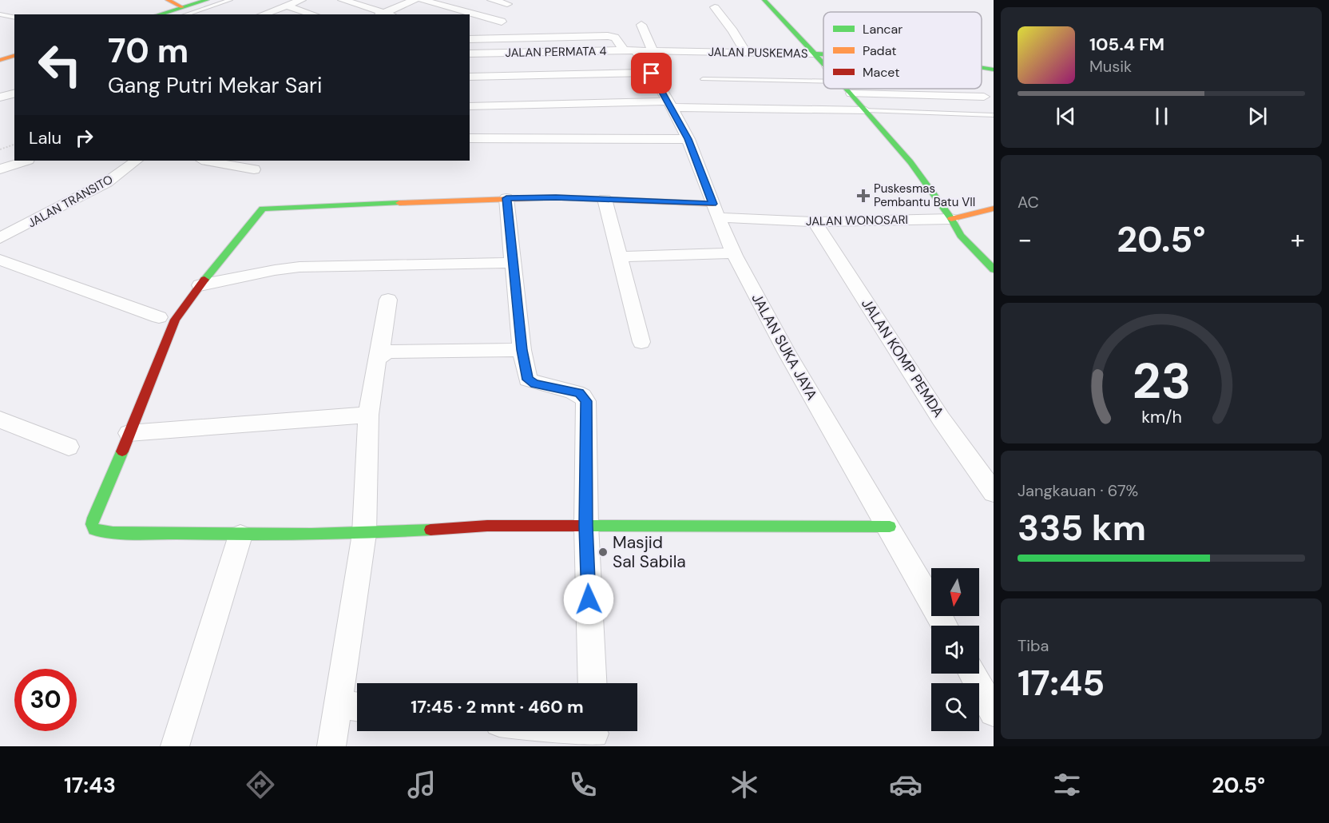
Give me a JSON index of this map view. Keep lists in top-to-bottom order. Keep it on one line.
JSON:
{"streets":{"street":["JALAN PERMATA 4","JALAN PUSKEMAS","JALAN TRANSITO","JALAN WONOSARI","JALAN SUKA JAYA","JALAN KOMP PEMDA"]},"crossings":[["JALAN PERMATA 4","JALAN PUSKEMAS"],["JALAN PERMATA 4","JALAN SUKA JAYA"],["JALAN PUSKEMAS","JALAN SUKA JAYA"],["JALAN WONOSARI","JALAN SUKA JAYA"],["JALAN WONOSARI","JALAN KOMP PEMDA"]],"places":{"health":["Puskesmas Pembantu Batu VII"],"other":["Masjid Sal Sabila"]},"legend":["Lancar","Padat","Macet"],"north":"bottom","page":{"turn":["70 m","Gang Putri Mekar Sari"],"song":["105.4 FM","Musik"],"then":"Lalu","tile":["AC",["Jangkauan · 67%","335 km"],["Tiba","17:45"]],"heat":["−","20.5°","+"],"limit":"30","trip":"17:45 · 2 mnt · 460 m","tabs":["17:43","20.5°"],"gauge":["23","km/h"]}}
